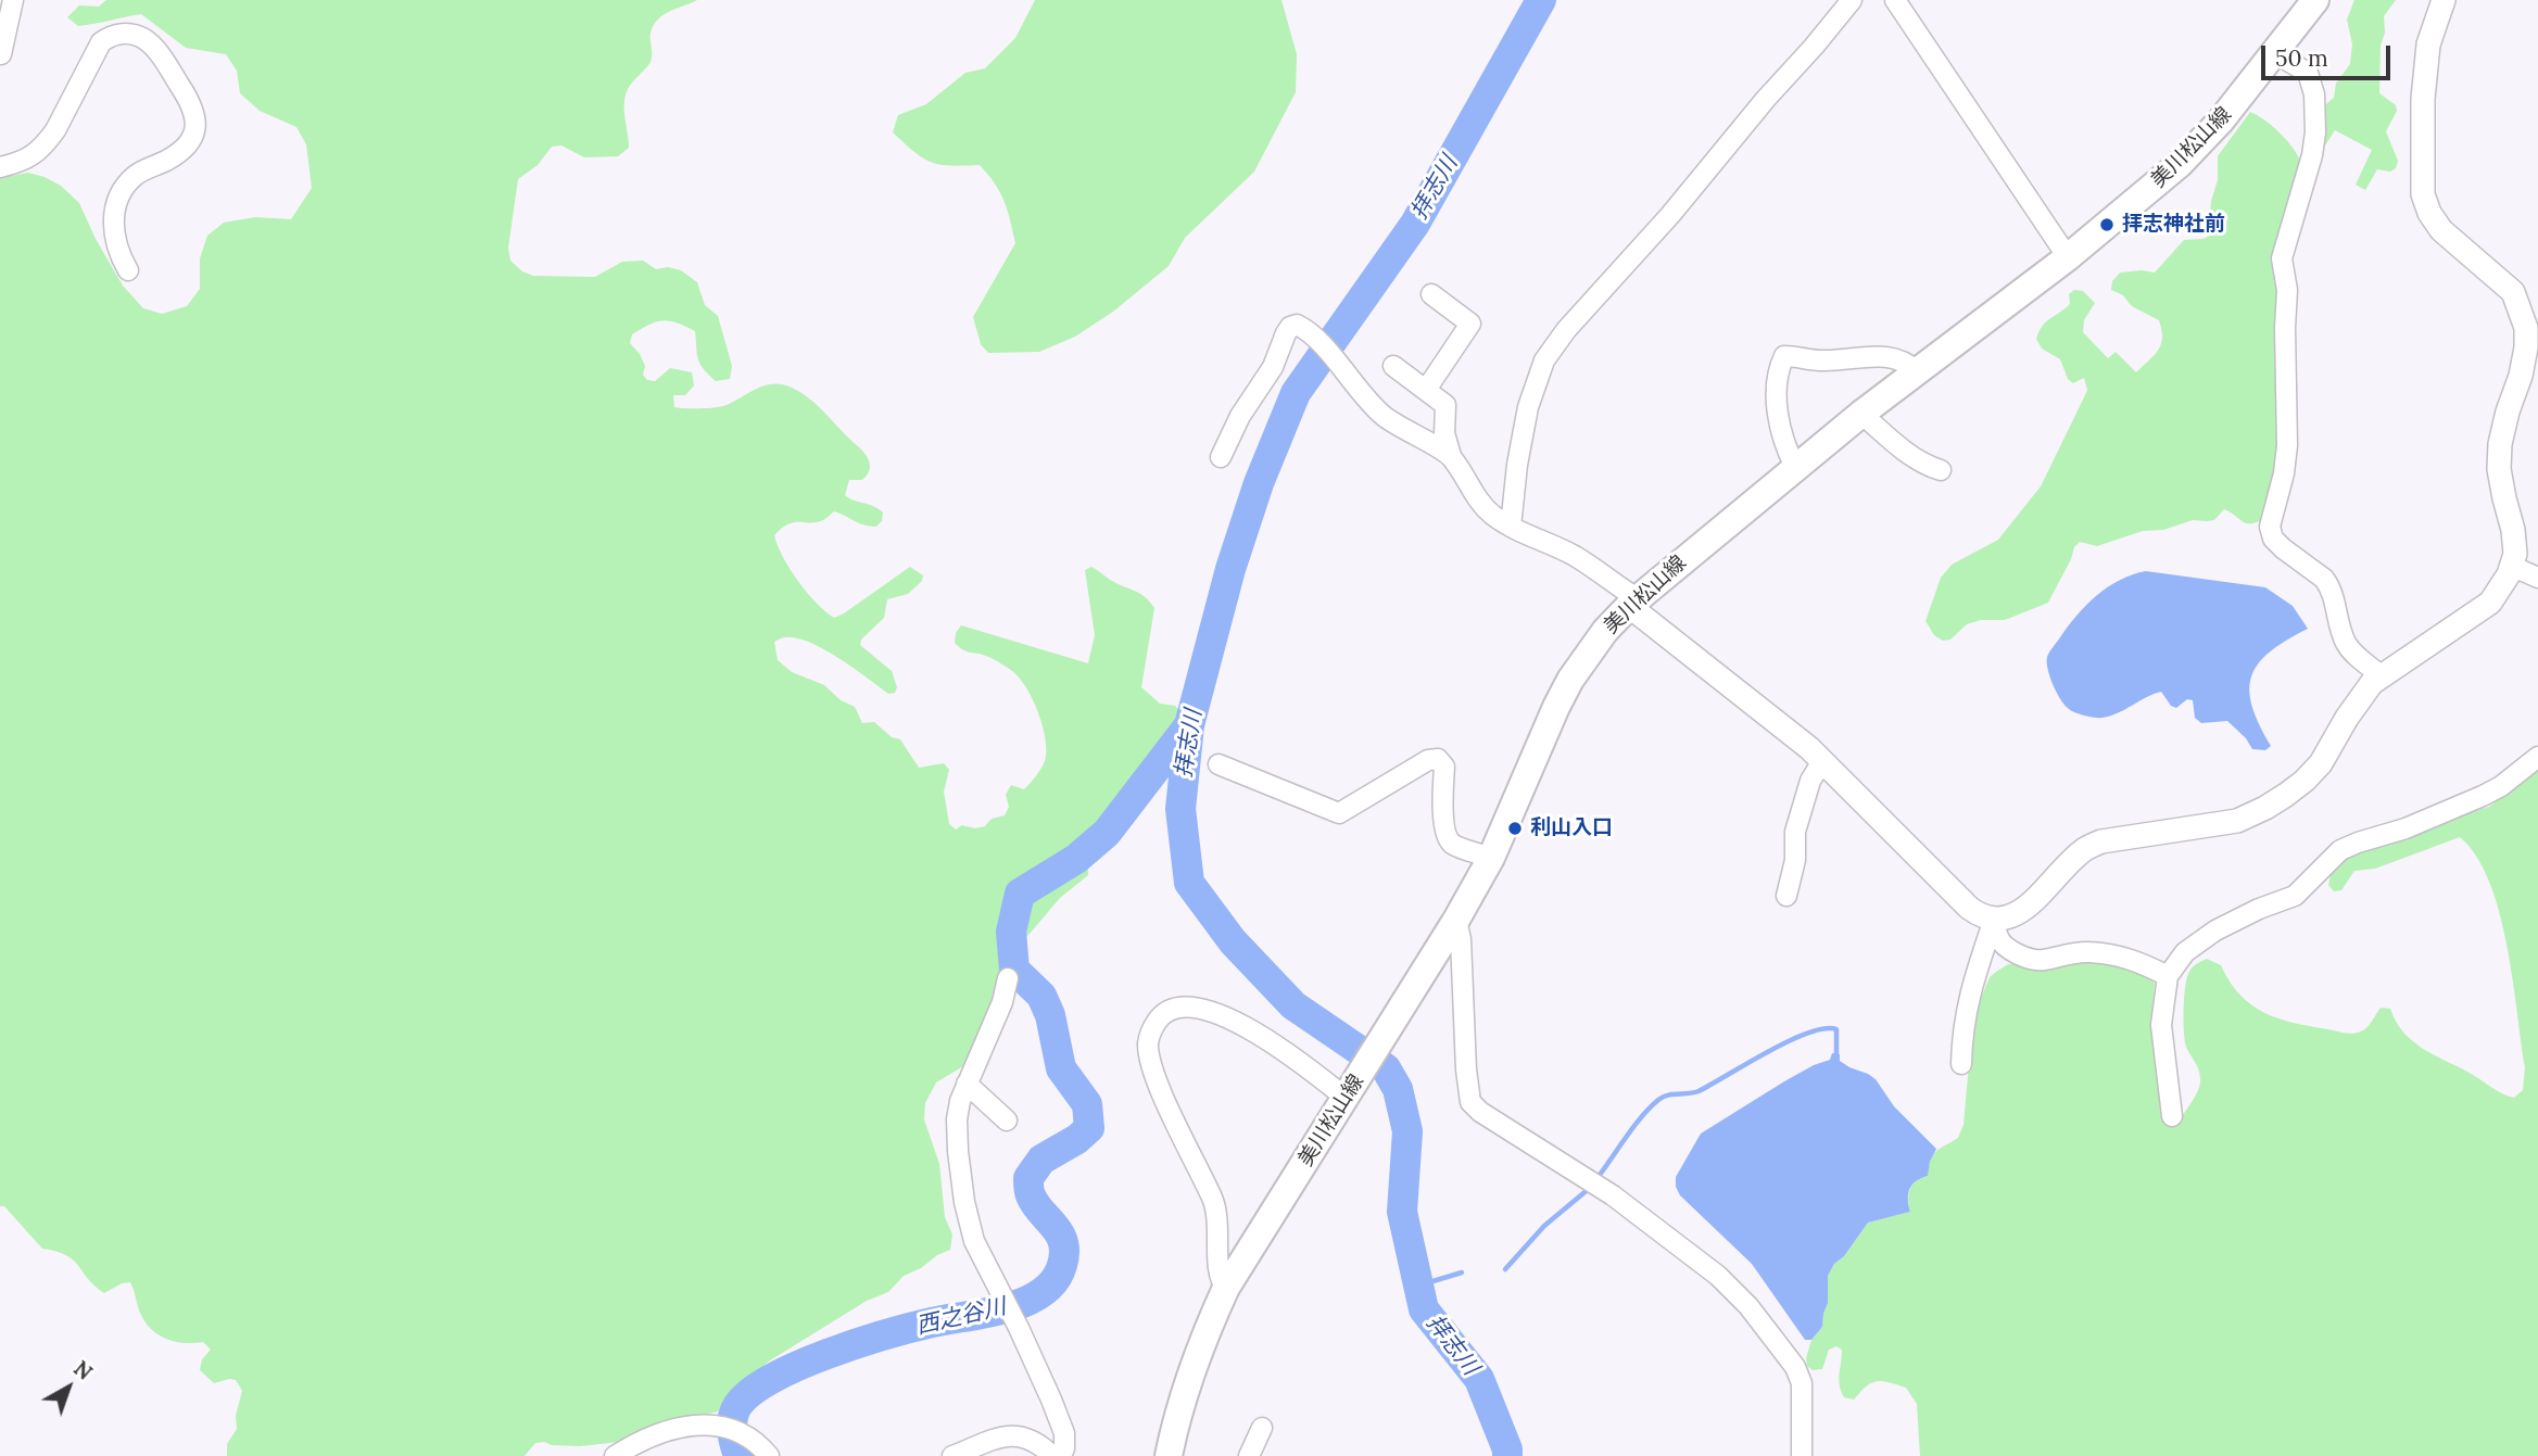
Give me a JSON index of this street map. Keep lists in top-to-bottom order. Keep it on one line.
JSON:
{"streets":{"main road":["美川松山線"]},"water":["拝志川","西之谷川"],"places":["拝志神社前","利山入口"],"scale_bar":"50 m","north":"top right"}
